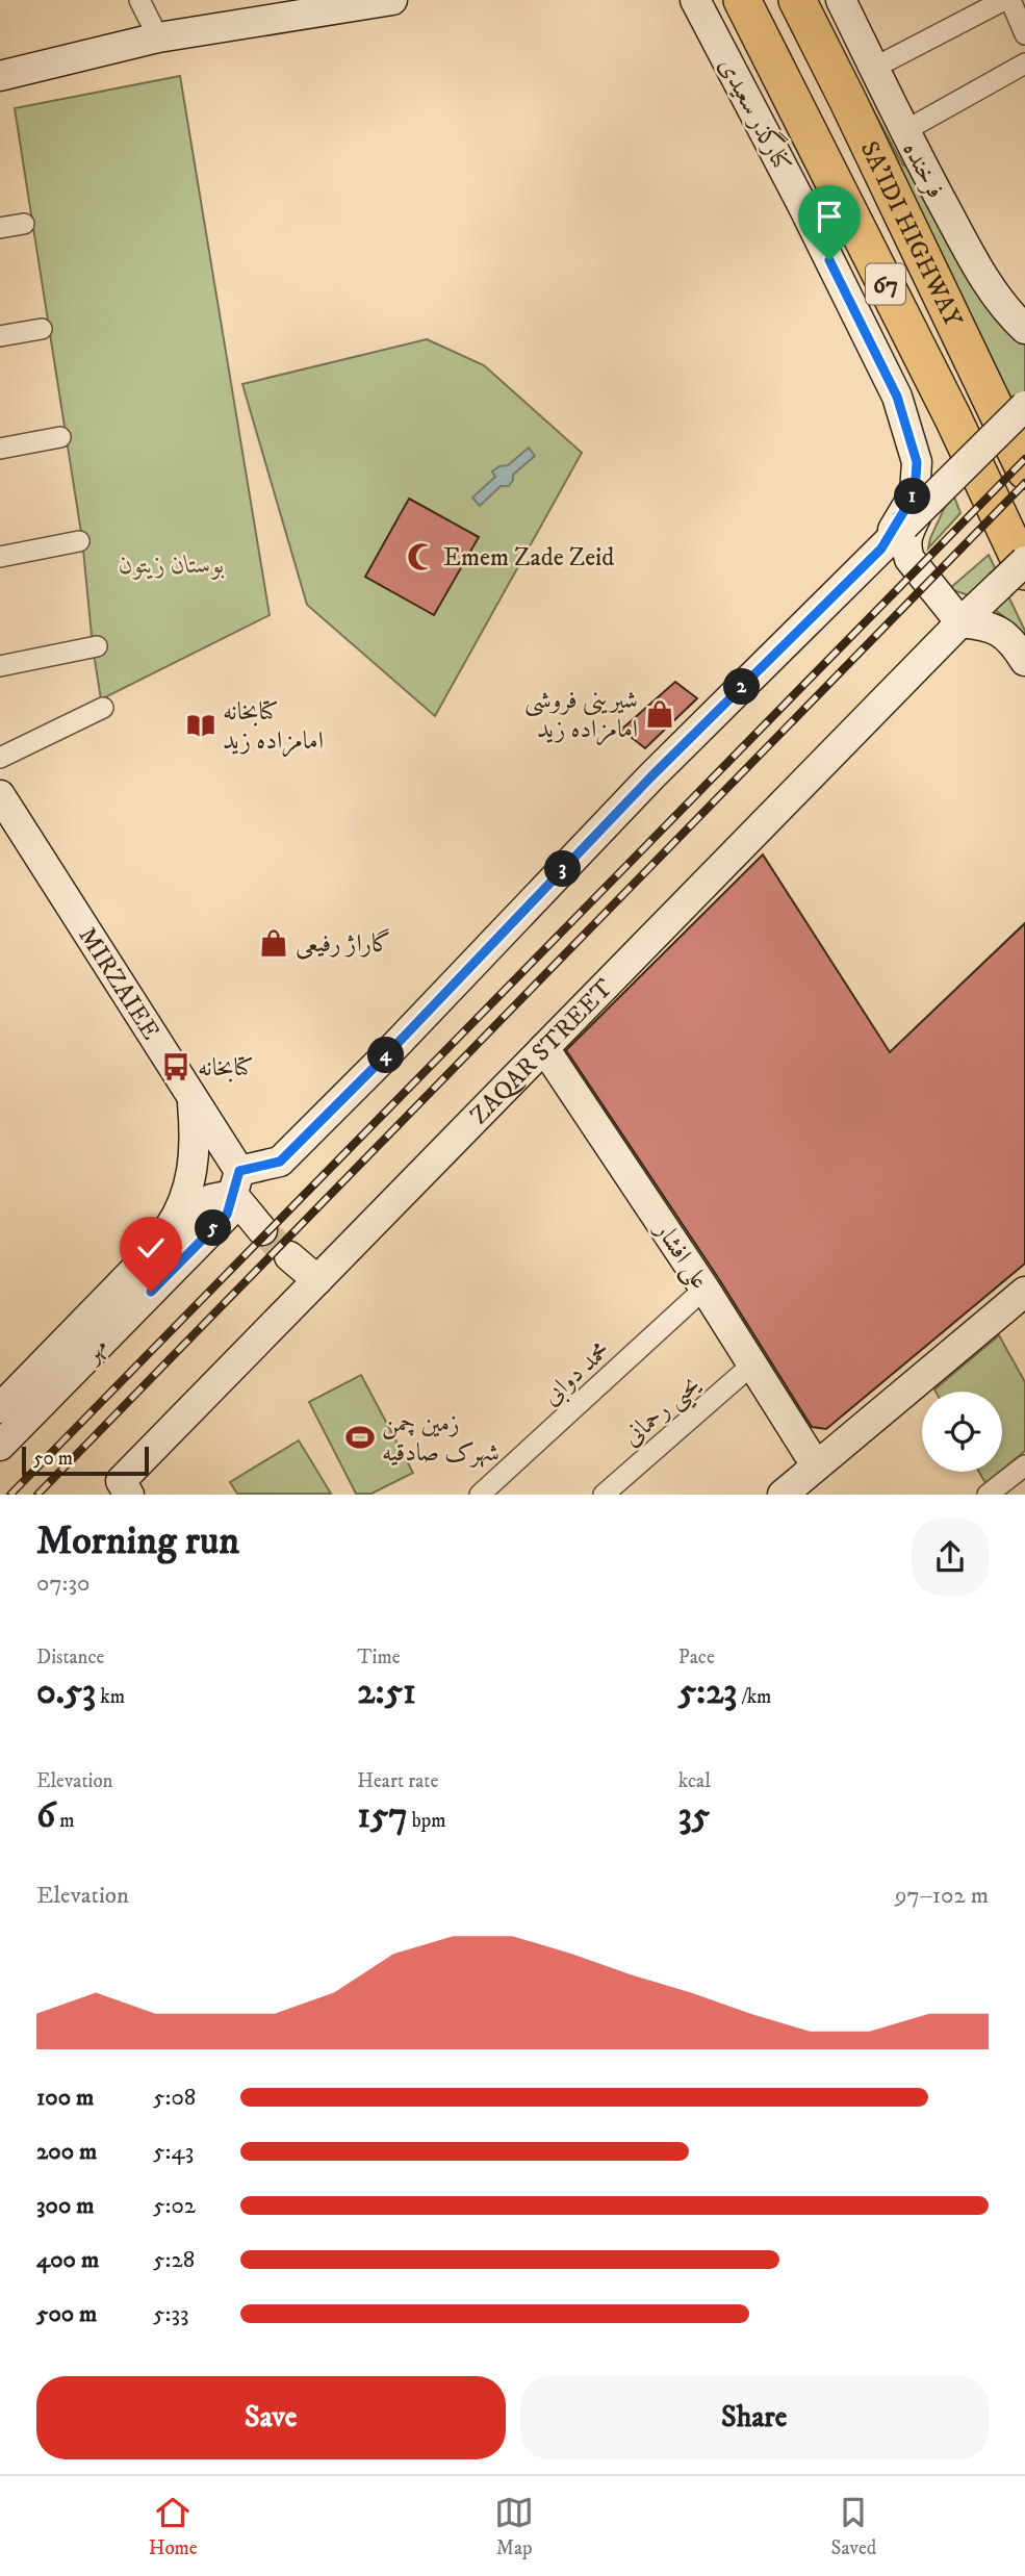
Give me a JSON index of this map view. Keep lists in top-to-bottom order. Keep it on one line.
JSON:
{"streets":{"highway":["SA'IDI HIGHWAY","67"],"street":["کنارگذر سعیدی","فرخنده","MIRZAIEE","ZAQAR STREET","علی افشار","مهر","محمد دوابی","یحیی رحمانی"]},"crossings":[["کنارگذر سعیدی","مهر"],["MIRZAIEE","مهر"],["ZAQAR STREET","علی افشار"],["علی افشار","محمد دوابی"],["علی افشار","یحیی رحمانی"]],"parks":["بوستان زیتون"],"places":{"mosque":["Emem Zade Zeid"],"shop":["شیرینی فروشی امامزاده زید","گاراژ رفیعی"],"library":["کتابخانه امامزاده زید"],"bus stop":["کتابخانه"],"sports":["زمین چمن شهرک صادقیه"]},"scale_bar":"50 m","page":{"pins":["1","2","3","4","5"],"scale":"50 m","heading":["Morning run","07:30"],"stats":[["Distance","0.53 km"],["Time","2:51"],["Pace","5:23 /km"],["Elevation","6 m"],["Heart rate","157 bpm"],["kcal","35"]],"chart":["Elevation","97–102 m"],"list":[{"name":"100 m","note":"5:08"},{"name":"200 m","note":"5:43"},{"name":"300 m","note":"5:02"},{"name":"400 m","note":"5:28"},{"name":"500 m","note":"5:33"}],"buttons":["Save","Share"],"tabs":["Home","Map","Saved"]}}
